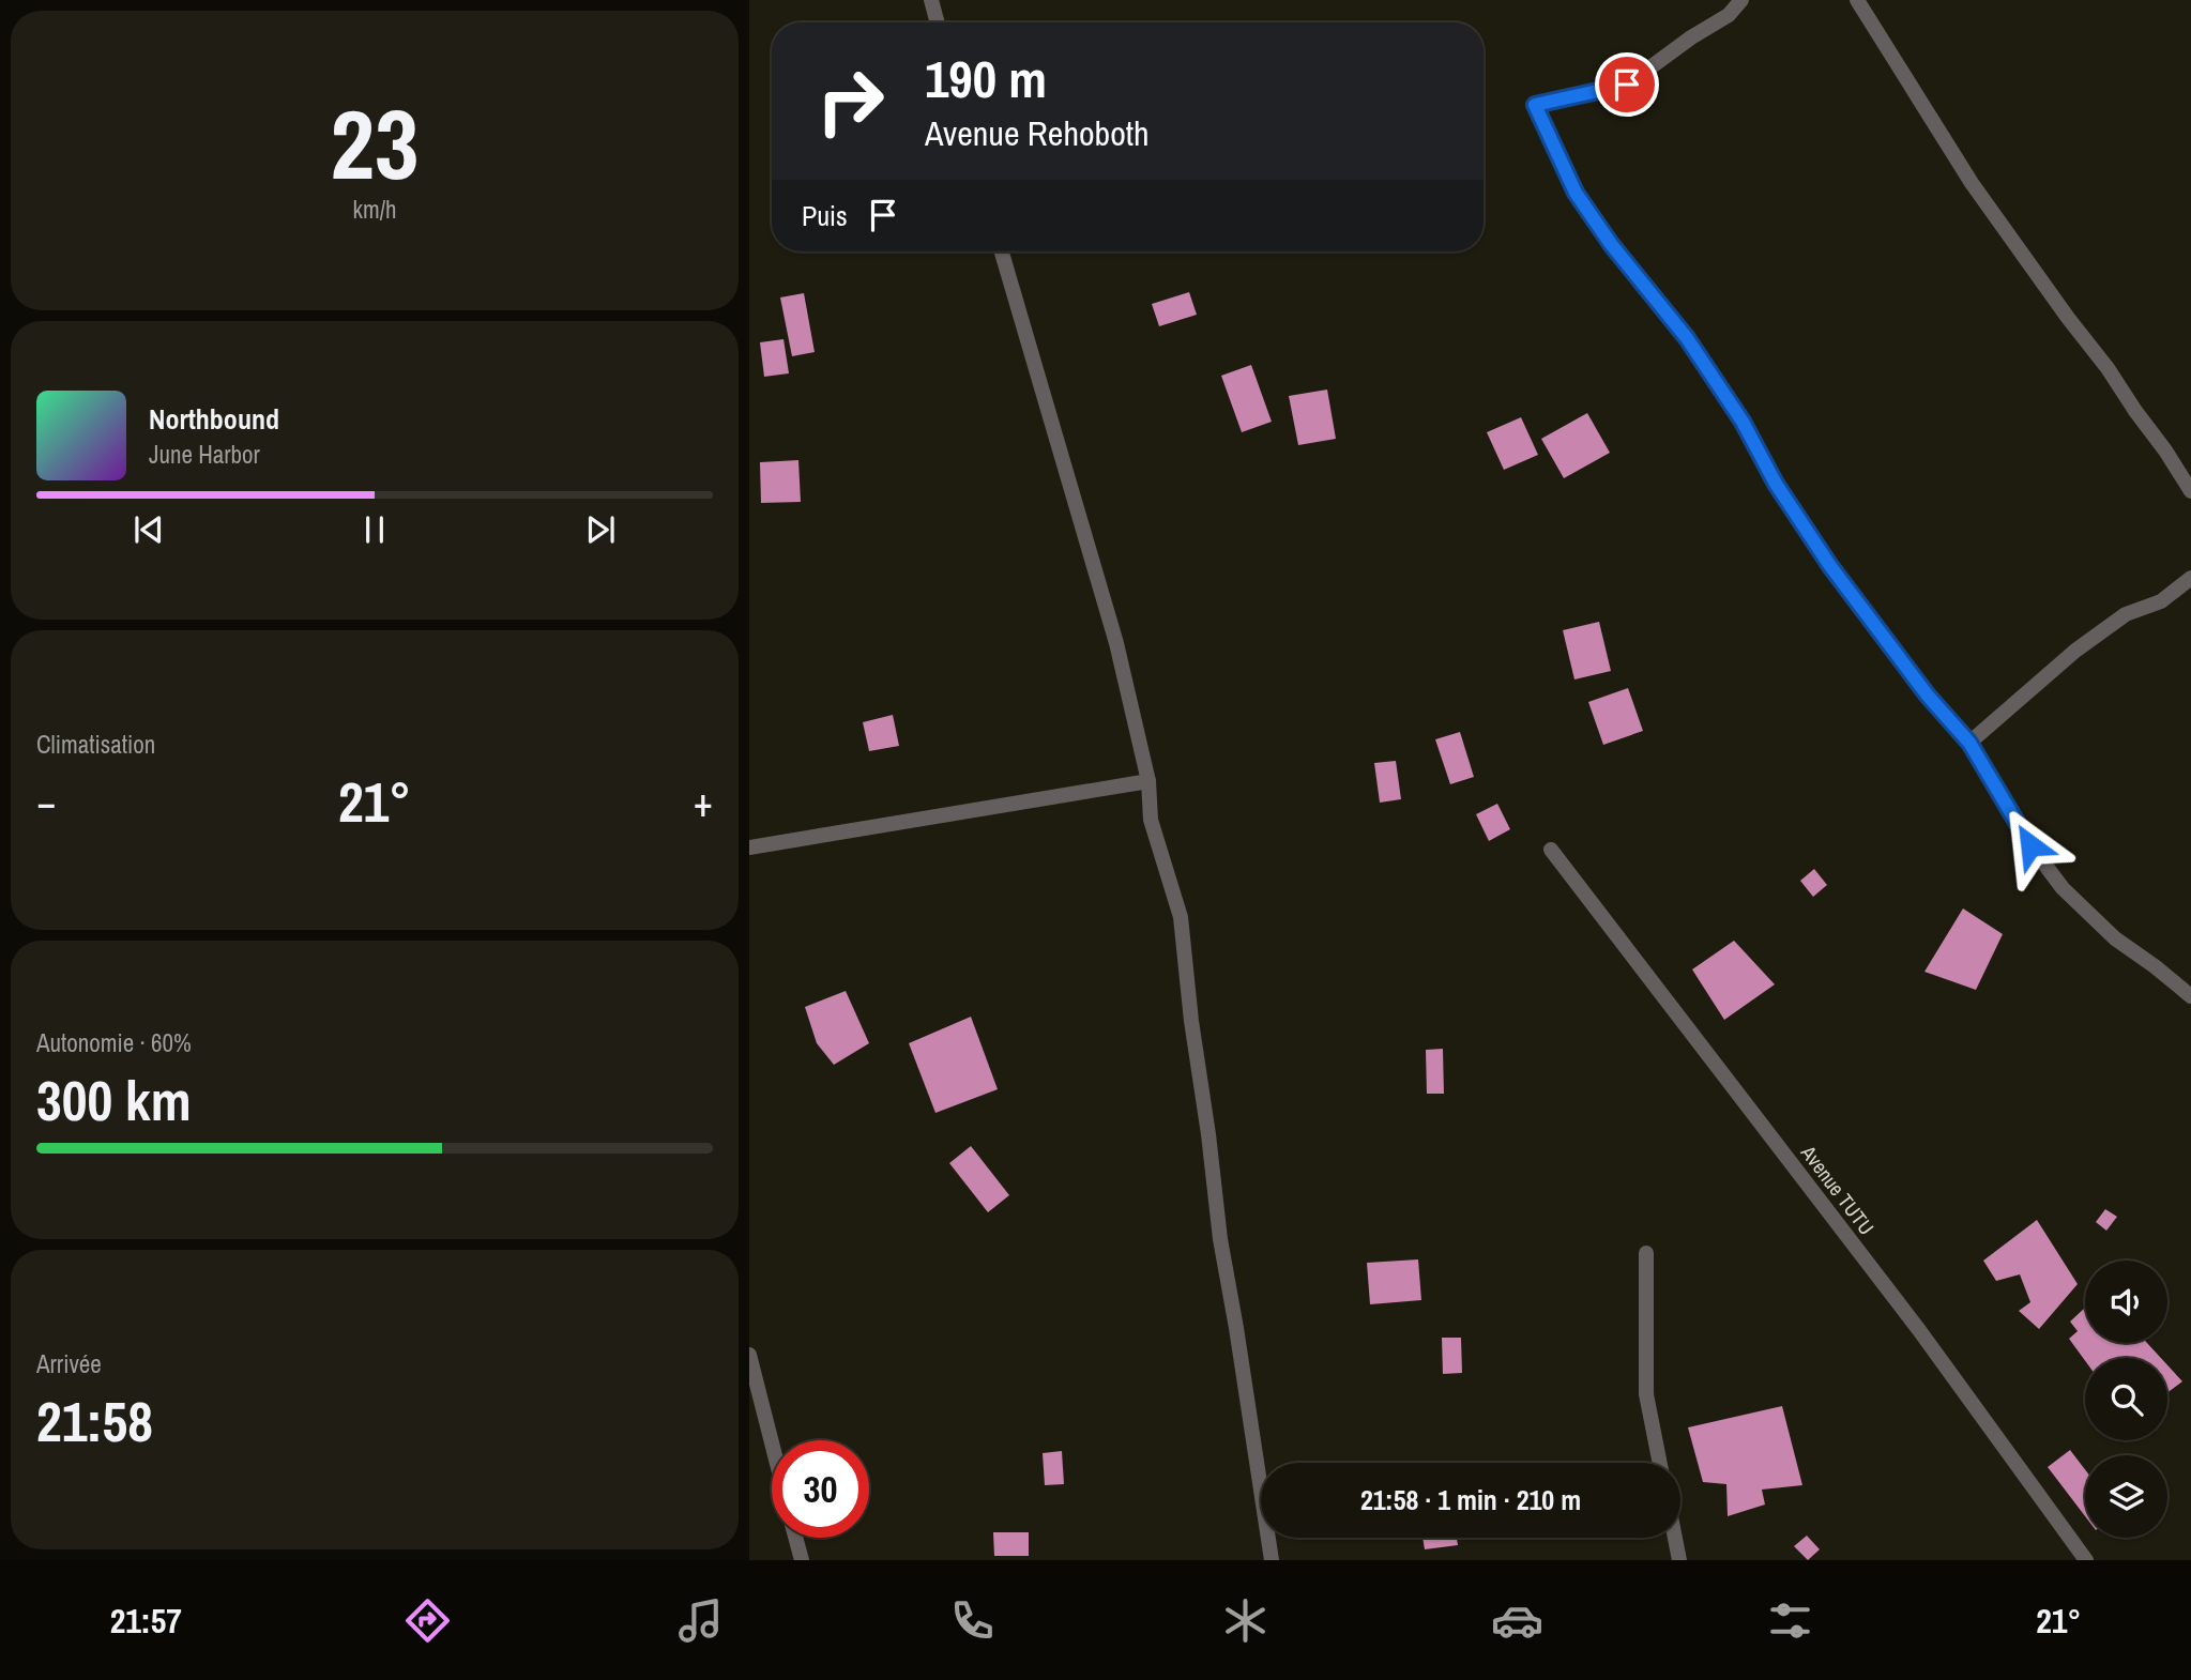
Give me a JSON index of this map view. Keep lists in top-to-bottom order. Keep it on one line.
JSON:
{"streets":{"street":["Avenue TUTU"]},"page":{"tile":[["23","km/h"],"Climatisation",["Autonomie · 60%","300 km"],["Arrivée","21:58"]],"turn":["190 m","Avenue Rehoboth"],"then":"Puis","song":["Northbound","June Harbor"],"heat":["−","21°","+"],"limit":"30","trip":"21:58 · 1 min · 210 m","tabs":["21:57","21°"]}}
